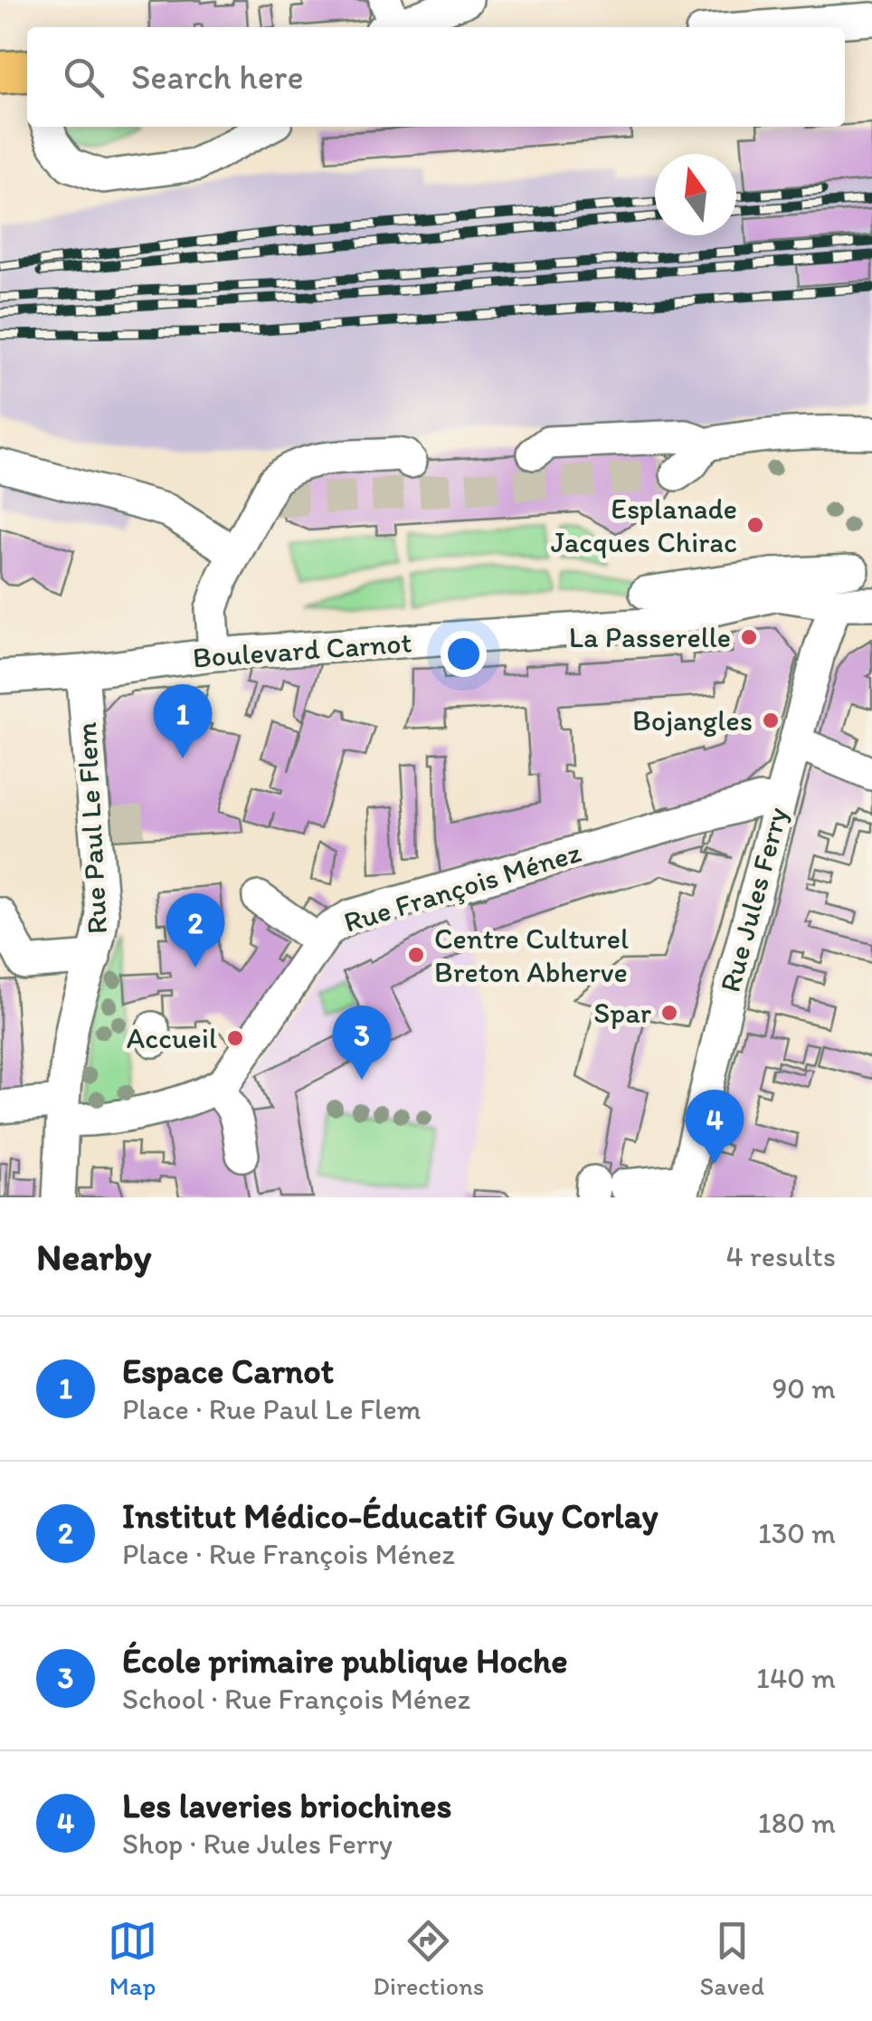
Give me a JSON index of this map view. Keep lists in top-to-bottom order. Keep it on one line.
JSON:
{"streets":{"street":["Boulevard Carnot","Rue Paul Le Flem","Rue François Ménez","Rue Jules Ferry"]},"crossings":[["Boulevard Carnot","Rue Paul Le Flem"],["Boulevard Carnot","Rue Jules Ferry"],["Rue Paul Le Flem","Rue François Ménez"],["Rue François Ménez","Rue Jules Ferry"]],"places":["Esplanade Jacques Chirac","La Passerelle","Bojangles","Centre Culturel Breton Abherve","Spar","Accueil"],"north":"top","page":{"search":"Search here","pins":["1","2","3","4"],"heading":["Nearby","4 results"],"list":[{"mark":"1","name":"Espace Carnot","note":"Place · Rue Paul Le Flem","value":"90 m"},{"mark":"2","name":"Institut Médico-Éducatif Guy Corlay","note":"Place · Rue François Ménez","value":"130 m"},{"mark":"3","name":"École primaire publique Hoche","note":"School · Rue François Ménez","value":"140 m"},{"mark":"4","name":"Les laveries briochines","note":"Shop · Rue Jules Ferry","value":"180 m"}],"nav":["Map","Directions","Saved"]}}
